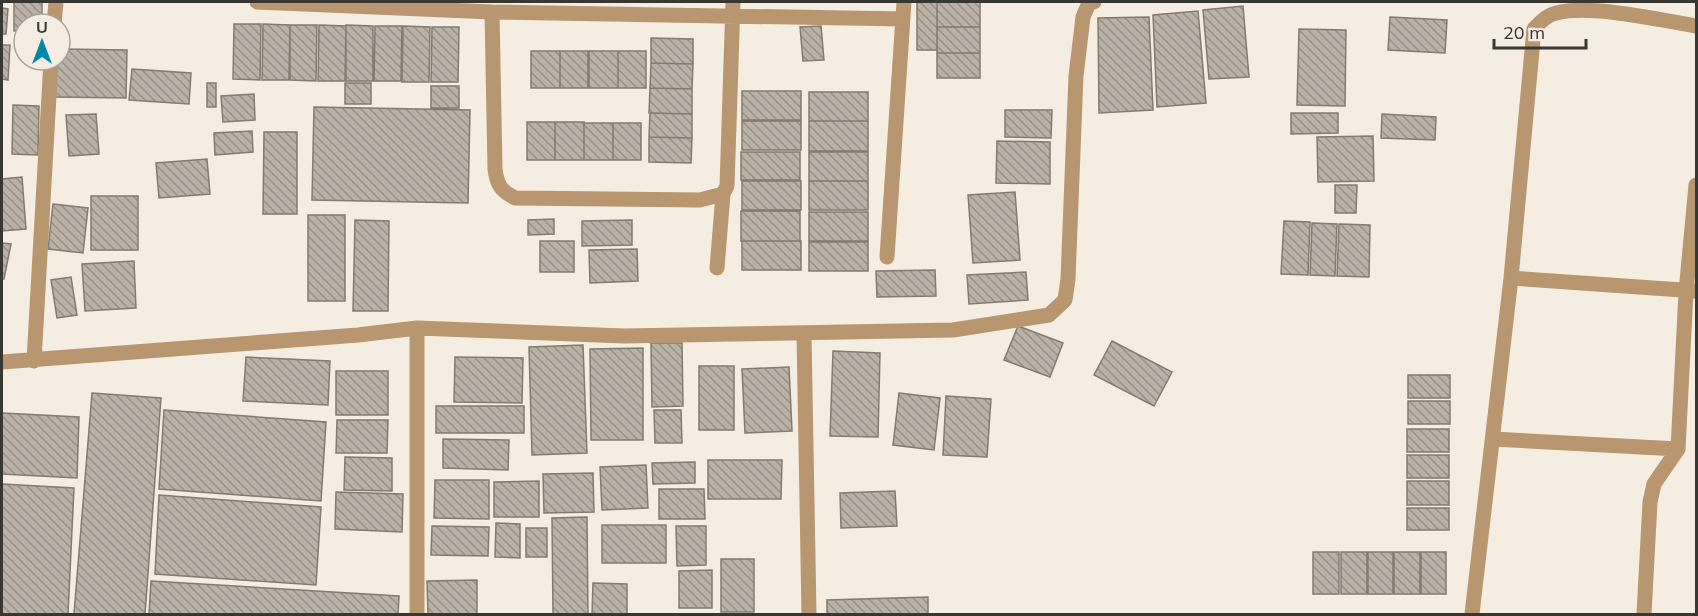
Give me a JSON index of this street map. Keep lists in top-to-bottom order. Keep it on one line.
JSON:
{"scale_bar":"20 m","north":"top"}
